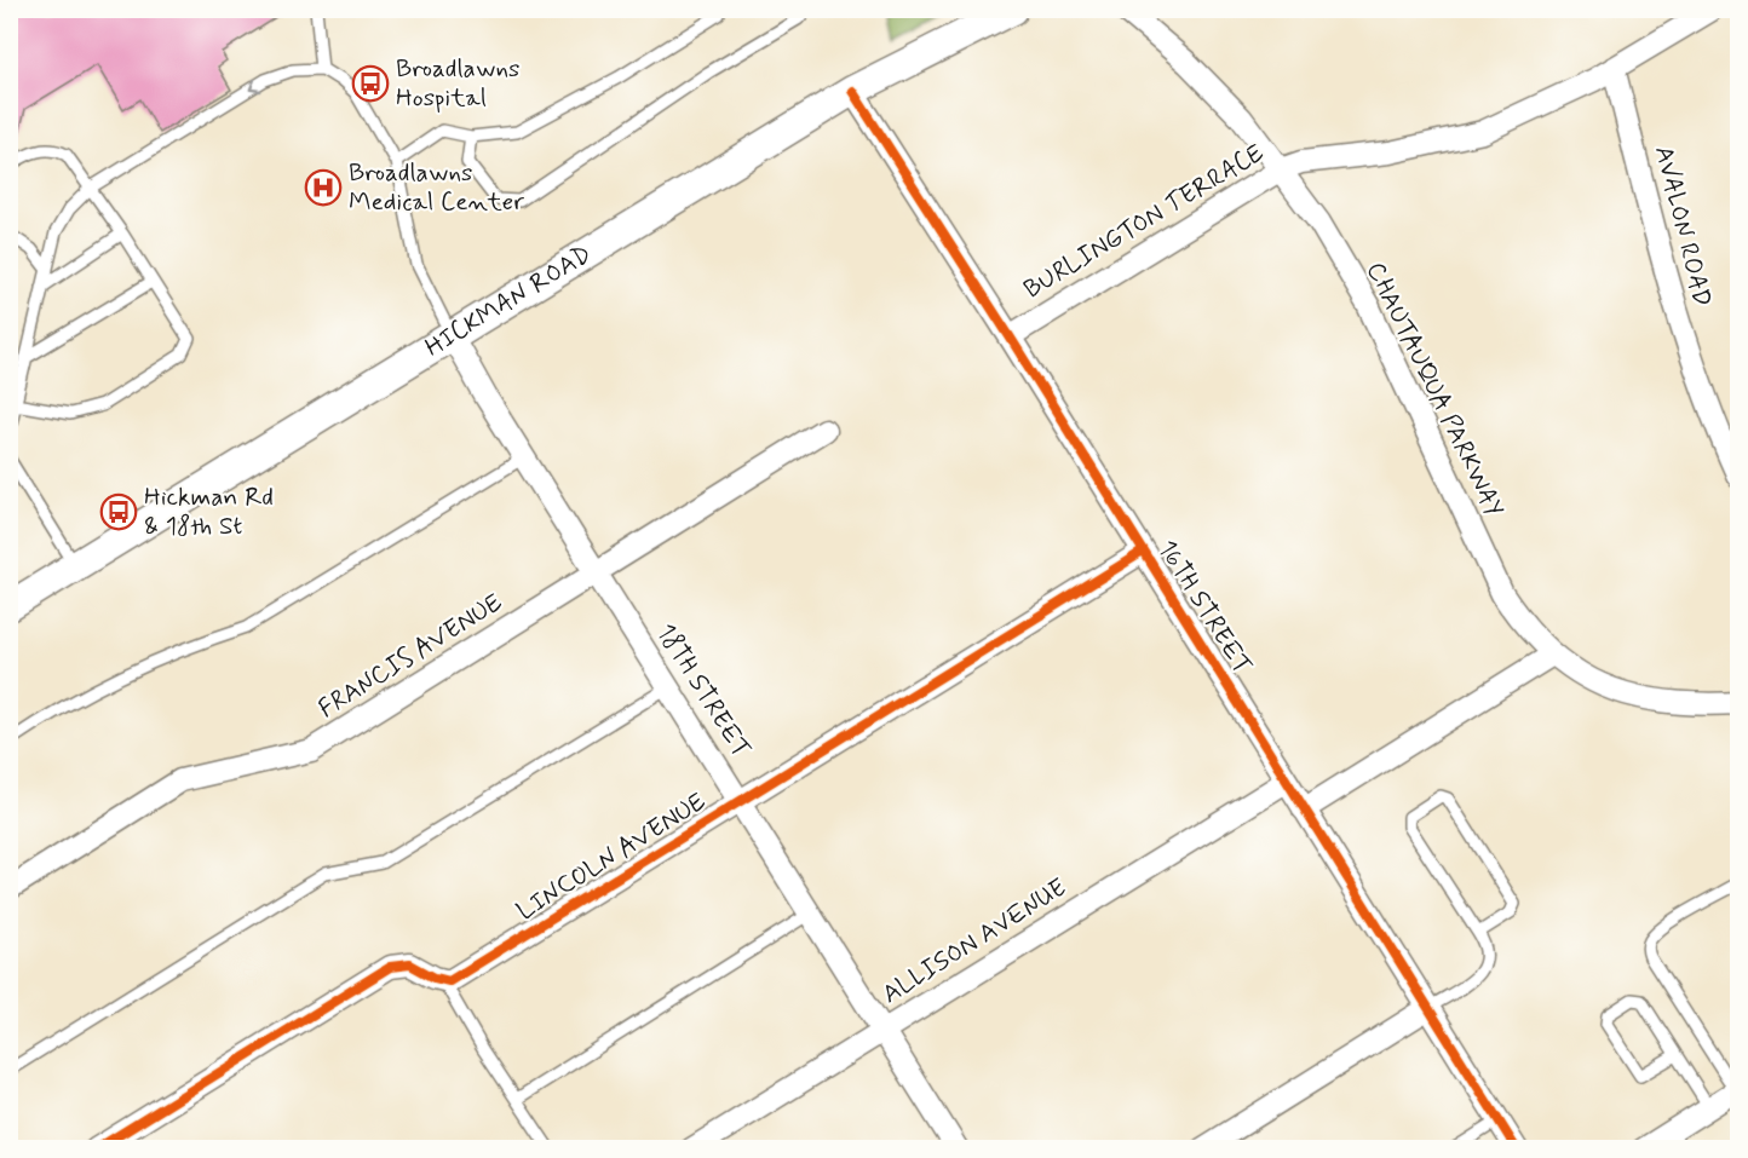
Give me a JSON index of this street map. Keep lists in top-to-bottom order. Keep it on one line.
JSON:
{"streets":{"main road":["HICKMAN ROAD"],"street":["BURLINGTON TERRACE","AVALON ROAD","CHAUTAUQUA PARKWAY","16TH STREET","FRANCIS AVENUE","18TH STREET","LINCOLN AVENUE","ALLISON AVENUE"]},"crossings":[["BURLINGTON TERRACE","AVALON ROAD"],["BURLINGTON TERRACE","CHAUTAUQUA PARKWAY"],["BURLINGTON TERRACE","16TH STREET"],["HICKMAN ROAD","16TH STREET"],["HICKMAN ROAD","18TH STREET"],["16TH STREET","LINCOLN AVENUE"],["16TH STREET","ALLISON AVENUE"],["FRANCIS AVENUE","18TH STREET"],["18TH STREET","LINCOLN AVENUE"],["18TH STREET","ALLISON AVENUE"]],"places":{"bus stop":["Broadlawns Hospital","Hickman Rd & 18th St"],"hospital":["Broadlawns Medical Center"]}}
